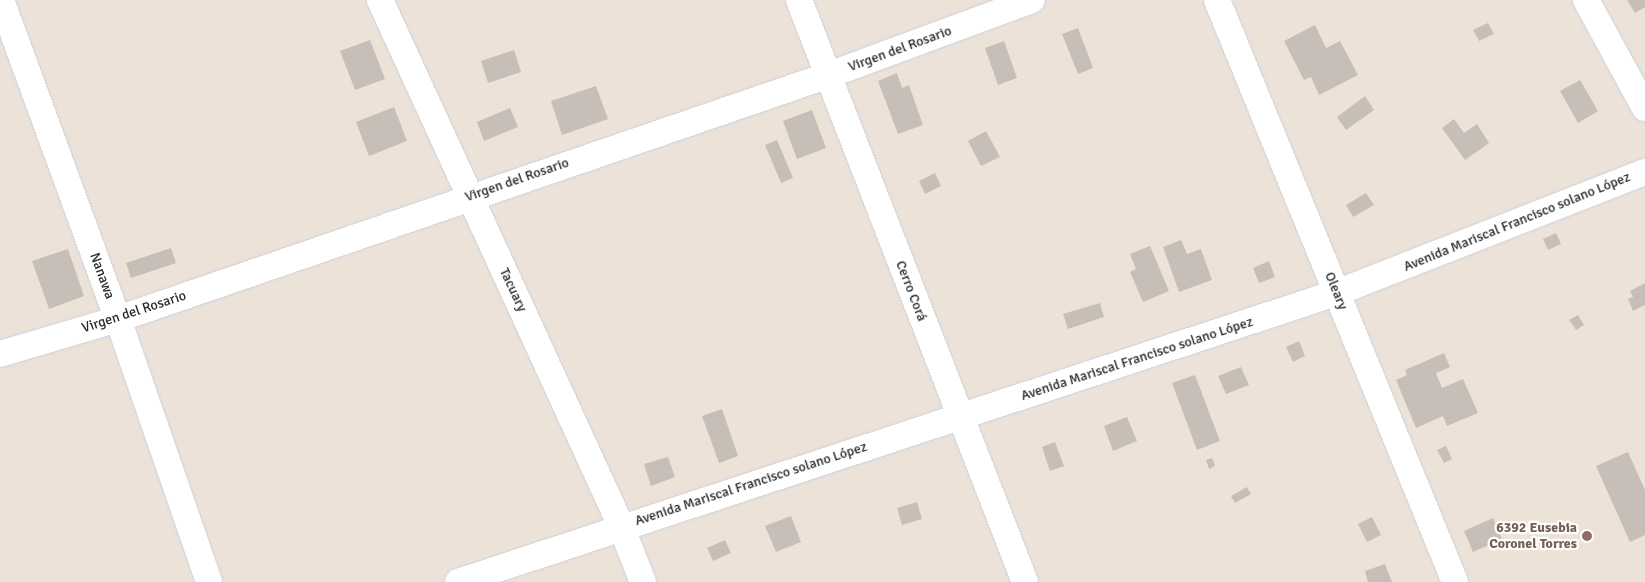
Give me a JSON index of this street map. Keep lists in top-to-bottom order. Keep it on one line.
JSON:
{"streets":{"street":["Virgen del Rosario","Avenida Mariscal Francisco solano López","Nanawa","Tacuary","Cerro Corá","Oleary"]},"crossings":[["Virgen del Rosario","Nanawa"],["Virgen del Rosario","Tacuary"],["Virgen del Rosario","Cerro Corá"],["Avenida Mariscal Francisco solano López","Tacuary"],["Avenida Mariscal Francisco solano López","Cerro Corá"],["Avenida Mariscal Francisco solano López","Oleary"]],"places":["6392 Eusebia Coronel Torres"]}
